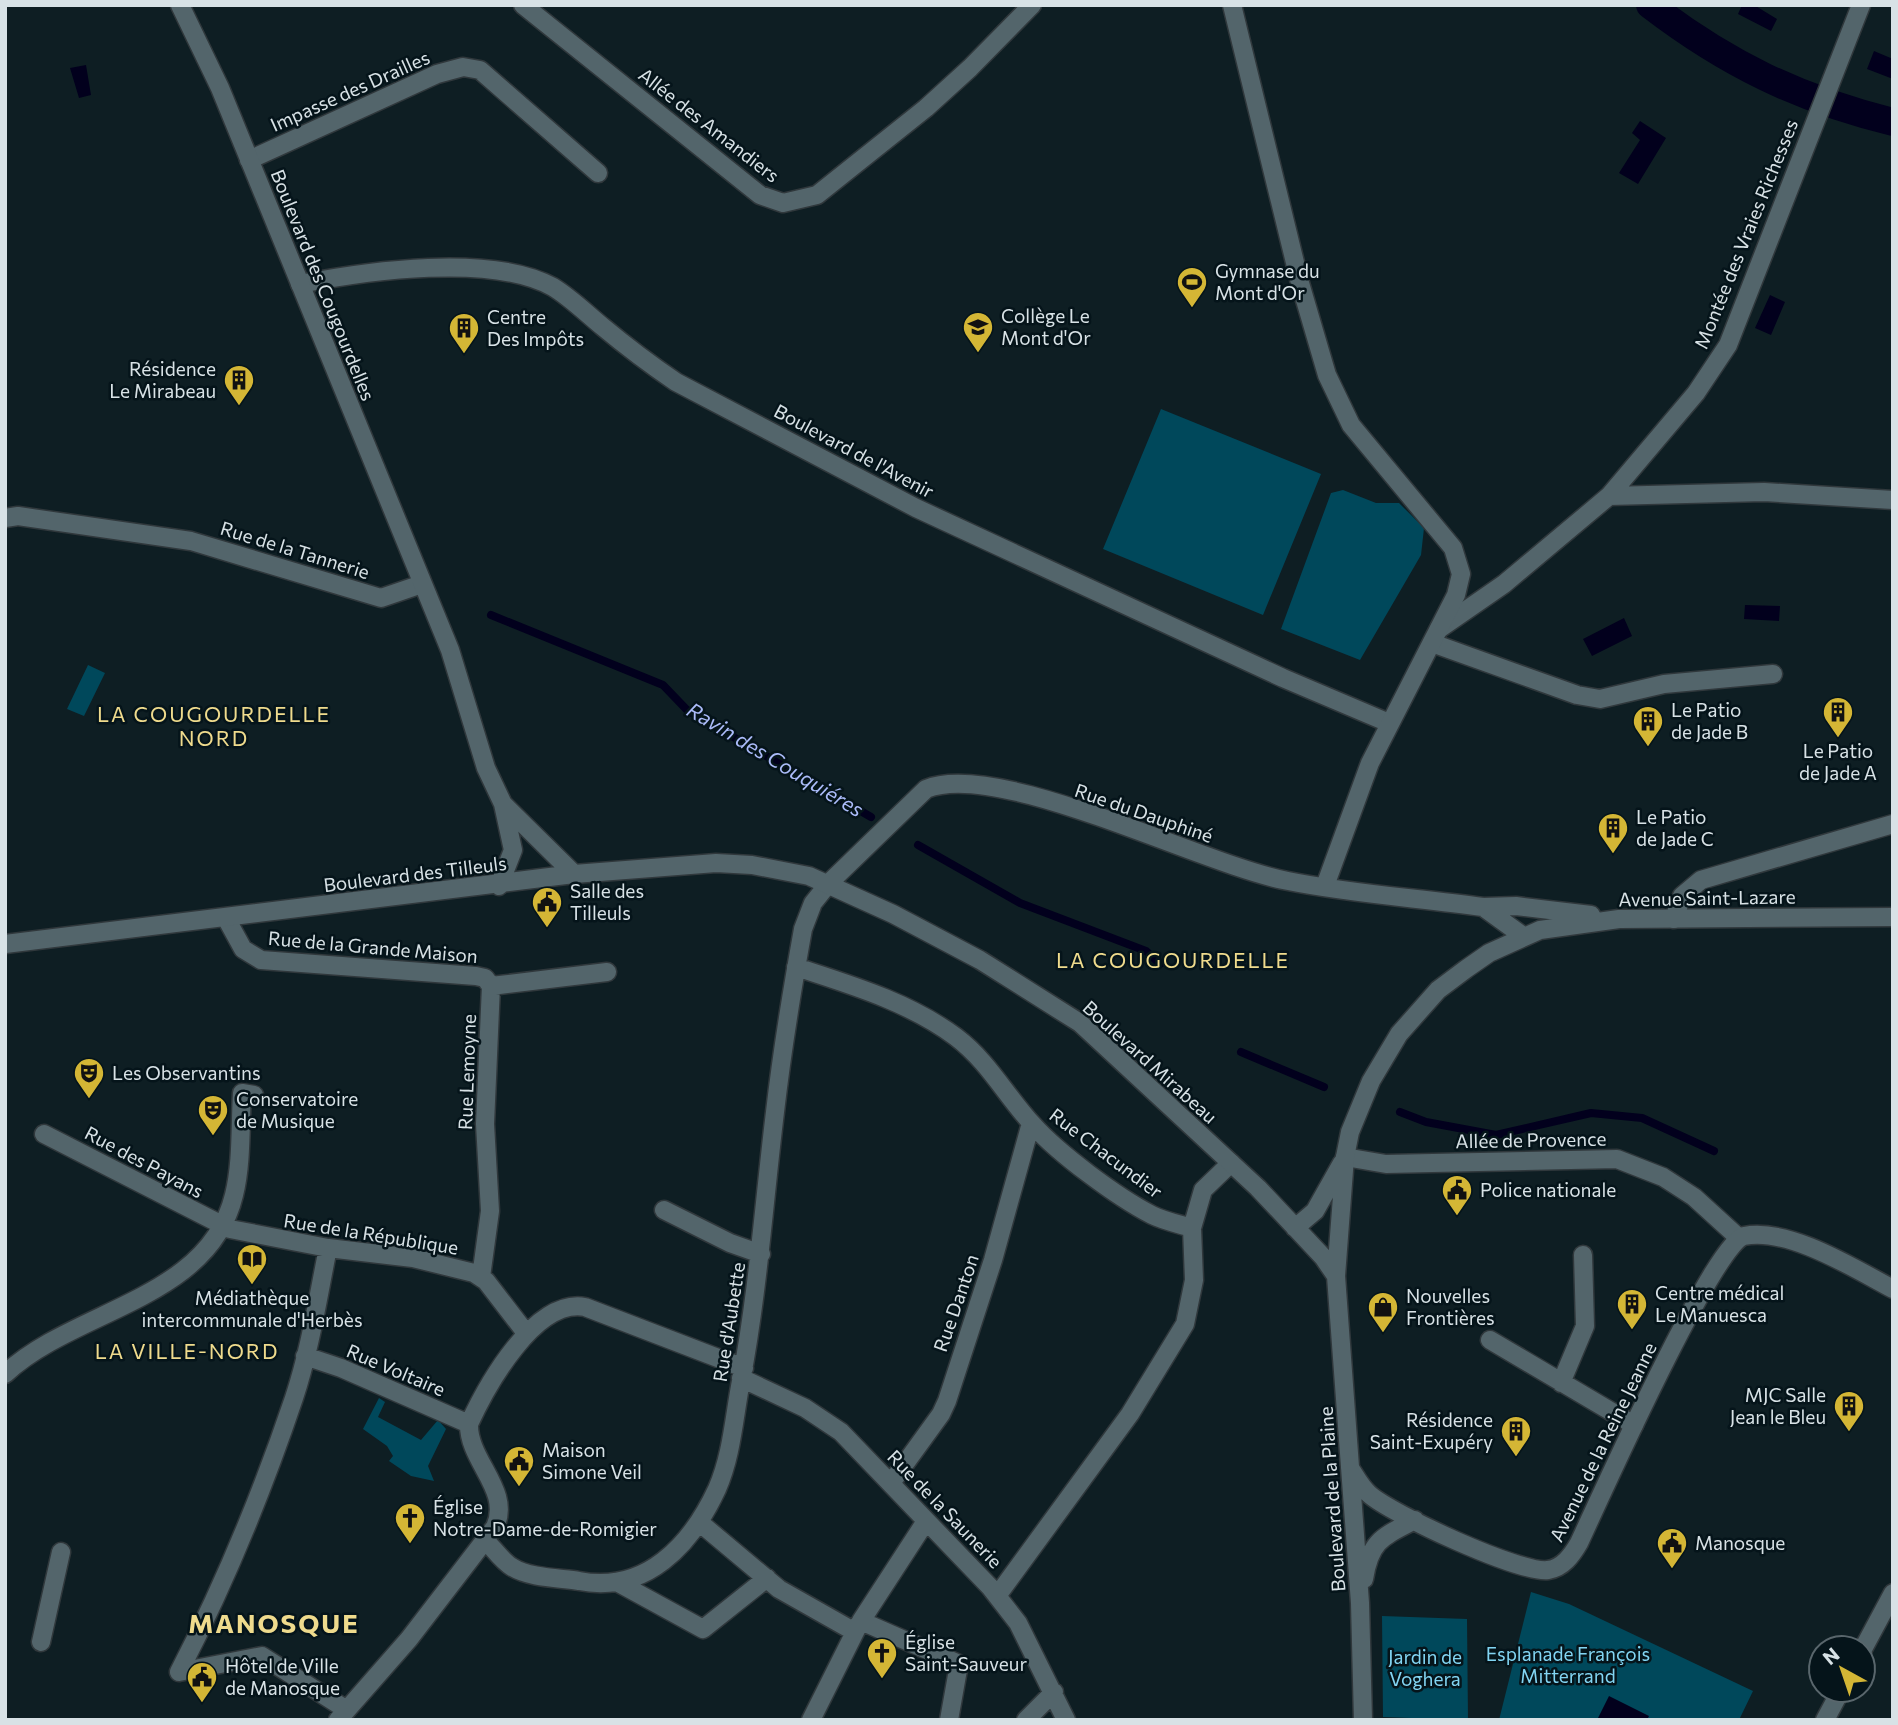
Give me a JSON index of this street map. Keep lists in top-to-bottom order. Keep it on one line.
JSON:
{"streets":{"street":["Impasse des Drailles","Allée des Amandiers","Montée des Vraies Richesses","Boulevard des Cougourdelles","Boulevard de l'Avenir","Rue de la Tannerie","Rue du Dauphiné","Boulevard des Tilleuls","Avenue Saint-Lazare","Rue de la Grande Maison","Boulevard Mirabeau","Rue Lemoyne","Allée de Provence","Rue Chacundier","Rue des Payans","Rue de la République","Rue Danton","Rue d'Aubette","Rue Voltaire","Avenue de la Reine Jeanne","Boulevard de la Plaine","Rue de la Saunerie"]},"crossings":[["Impasse des Drailles","Boulevard des Cougourdelles"],["Montée des Vraies Richesses","Boulevard de l'Avenir"],["Montée des Vraies Richesses","Rue du Dauphiné"],["Boulevard des Cougourdelles","Boulevard de l'Avenir"],["Boulevard des Cougourdelles","Rue de la Tannerie"],["Rue du Dauphiné","Boulevard des Tilleuls"],["Rue du Dauphiné","Avenue Saint-Lazare"],["Rue du Dauphiné","Boulevard Mirabeau"],["Rue du Dauphiné","Rue d'Aubette"],["Boulevard des Tilleuls","Rue de la Grande Maison"],["Boulevard des Tilleuls","Boulevard Mirabeau"],["Boulevard des Tilleuls","Rue d'Aubette"],["Avenue Saint-Lazare","Allée de Provence"],["Avenue Saint-Lazare","Boulevard de la Plaine"],["Rue de la Grande Maison","Rue Lemoyne"],["Boulevard Mirabeau","Rue d'Aubette"],["Boulevard Mirabeau","Boulevard de la Plaine"],["Rue Lemoyne","Rue de la République"],["Allée de Provence","Avenue de la Reine Jeanne"],["Allée de Provence","Boulevard de la Plaine"],["Rue Chacundier","Rue Danton"],["Rue Chacundier","Rue d'Aubette"],["Rue des Payans","Rue de la République"],["Rue Danton","Rue de la Saunerie"],["Rue d'Aubette","Rue de la Saunerie"],["Avenue de la Reine Jeanne","Boulevard de la Plaine"]],"districts":["LA COUGOURDELLE NORD","LA COUGOURDELLE","LA VILLE-NORD","MANOSQUE"],"water":["Ravin des Couquiéres"],"parks":["Esplanade François Mitterrand","Jardin de Voghera"],"places":{"sports":["Gymnase du Mont d'Or"],"school or university":["Collège Le Mont d'Or"],"building":["Centre Des Impôts","Résidence Le Mirabeau","Le Patio de Jade A","Le Patio de Jade B","Le Patio de Jade C","Centre médical Le Manuesca","MJC Salle Jean le Bleu","Résidence Saint-Exupéry"],"public building":["Salle des Tilleuls","Police nationale","Maison Simone Veil","Manosque","Hôtel de Ville de Manosque"],"theatre":["Les Observantins","Conservatoire de Musique"],"library":["Médiathèque intercommunale d'Herbès"],"shop":["Nouvelles Frontières"],"church":["Église Notre-Dame-de-Romigier","Église Saint-Sauveur"]},"north":"top left"}
